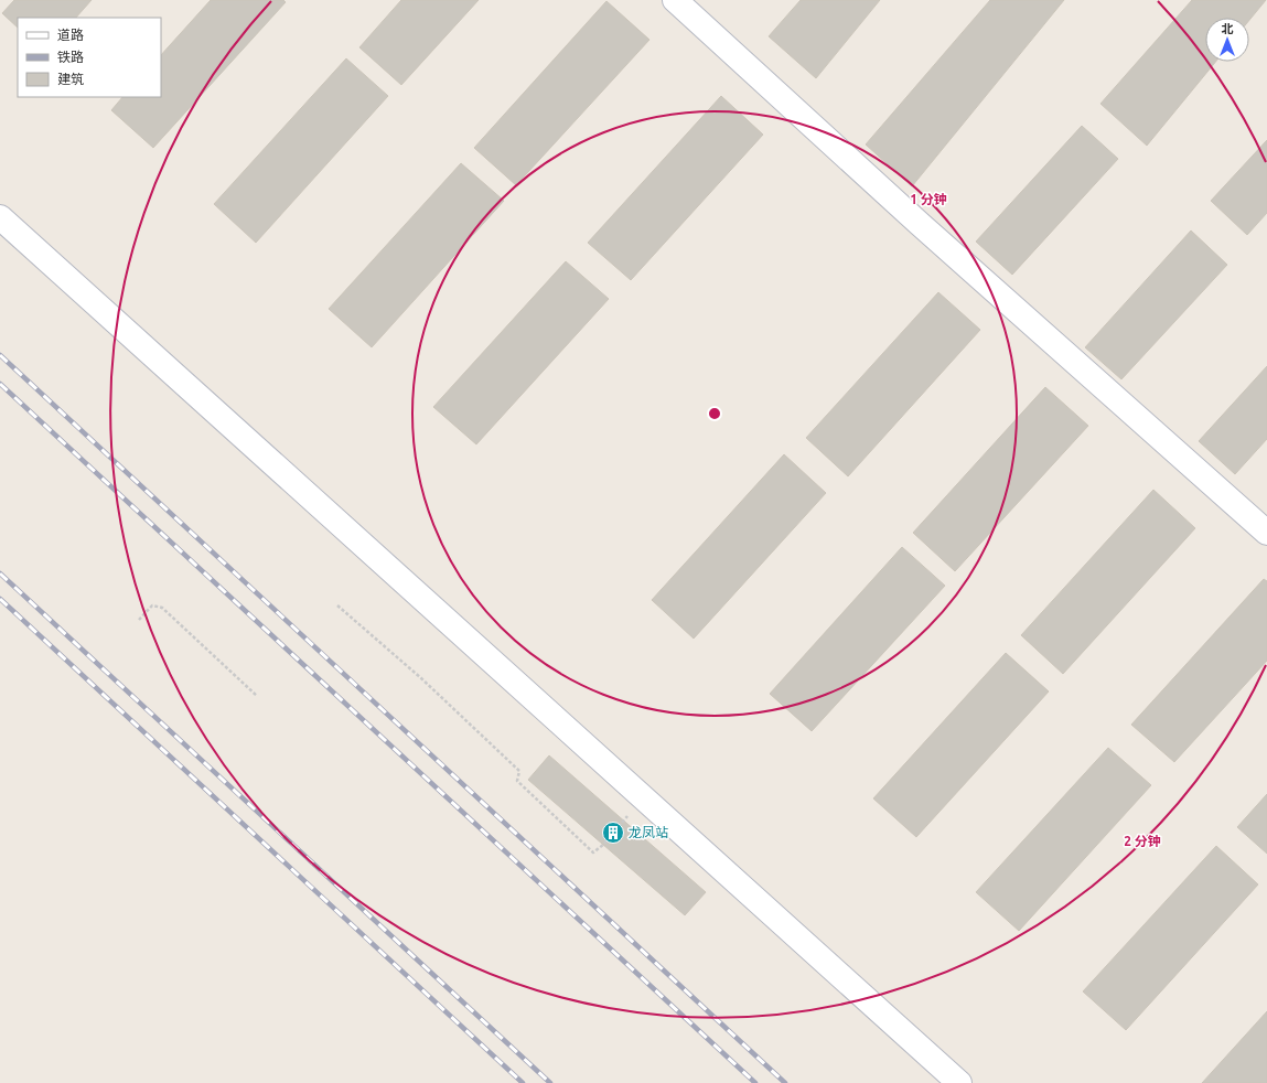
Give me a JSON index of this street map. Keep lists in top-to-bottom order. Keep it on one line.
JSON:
{"places":{"building":["龙凤站"]},"legend":["道路","铁路","建筑"],"north":"top","rings":["1 分钟","2 分钟"]}
